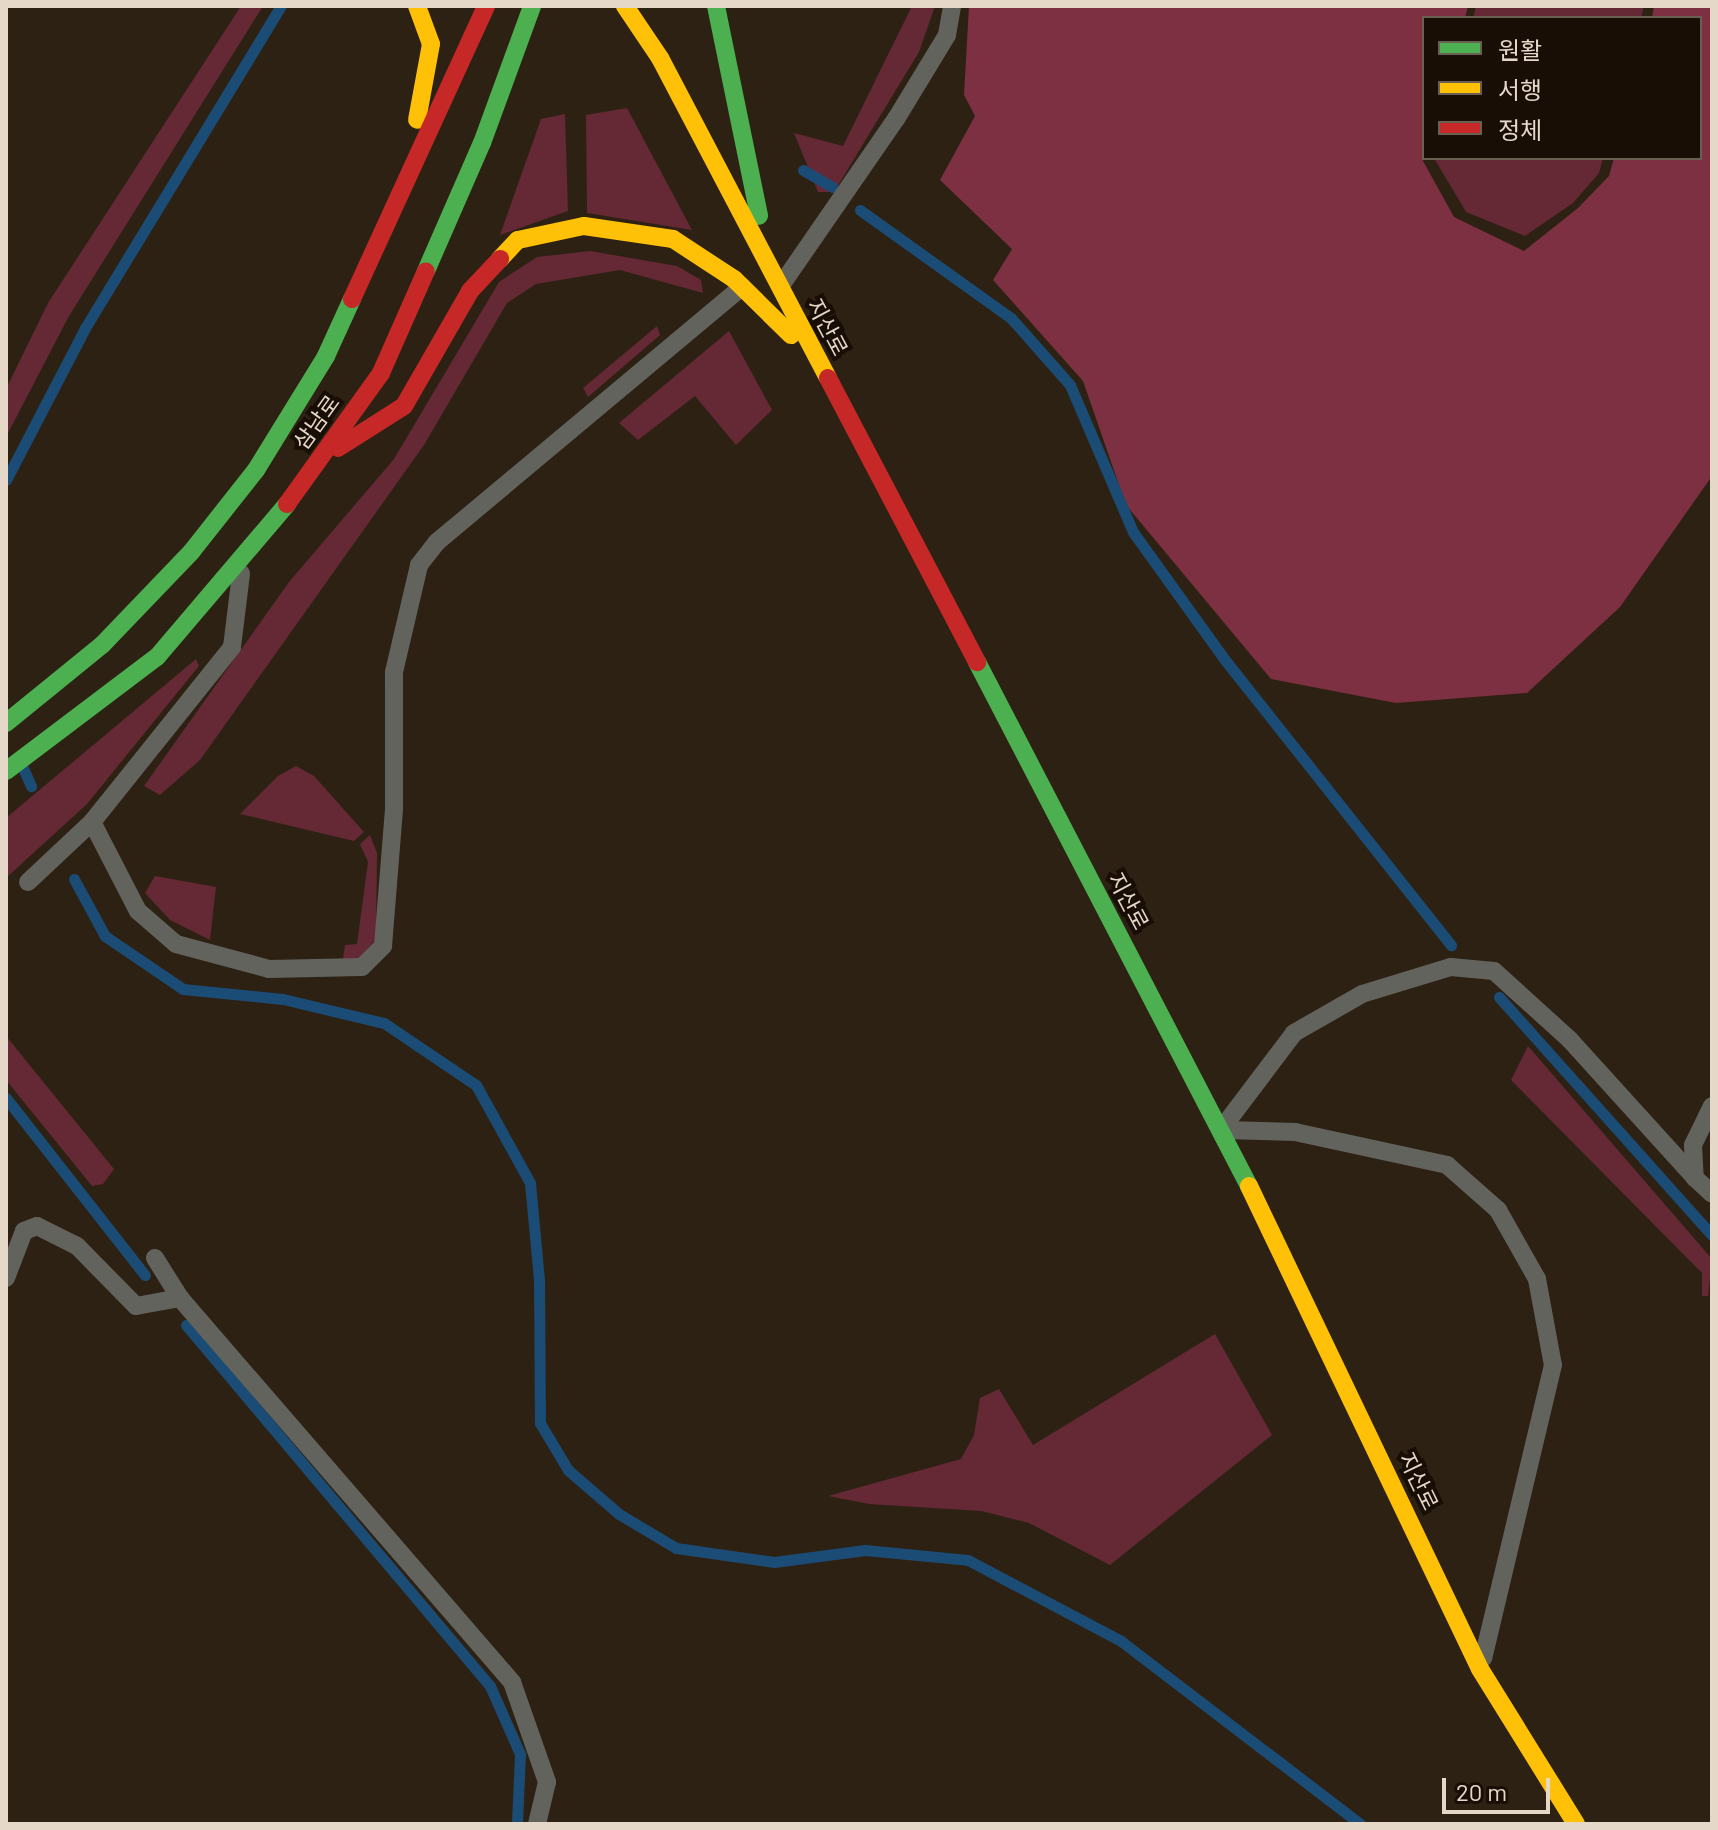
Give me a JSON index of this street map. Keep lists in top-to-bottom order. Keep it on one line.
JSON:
{"streets":{"main road":["지산로","삼남로"]},"legend":["원활","서행","정체"],"scale_bar":"20 m"}
